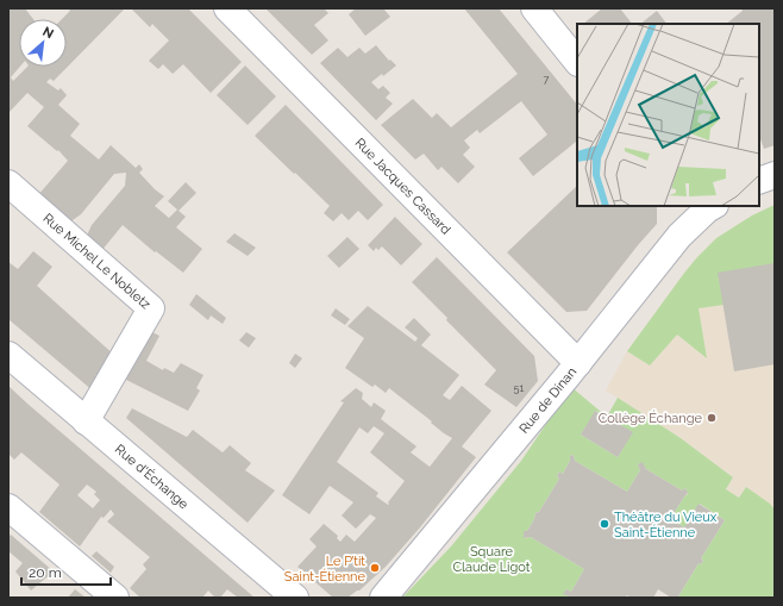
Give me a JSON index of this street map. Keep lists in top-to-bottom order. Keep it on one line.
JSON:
{"streets":{"street":["Rue Jacques Cassard","Rue Michel Le Nobletz","Rue de Dinan","Rue d'Échange"]},"crossings":[["Rue Jacques Cassard","Rue de Dinan"],["Rue Michel Le Nobletz","Rue d'Échange"]],"parks":["Square Claude Ligot"],"places":["Collège Échange","Théâtre du Vieux Saint-Étienne","Le P’tit Saint-Étienne"],"house_numbers":["7","51"],"scale_bar":"20 m","north":"top right"}
